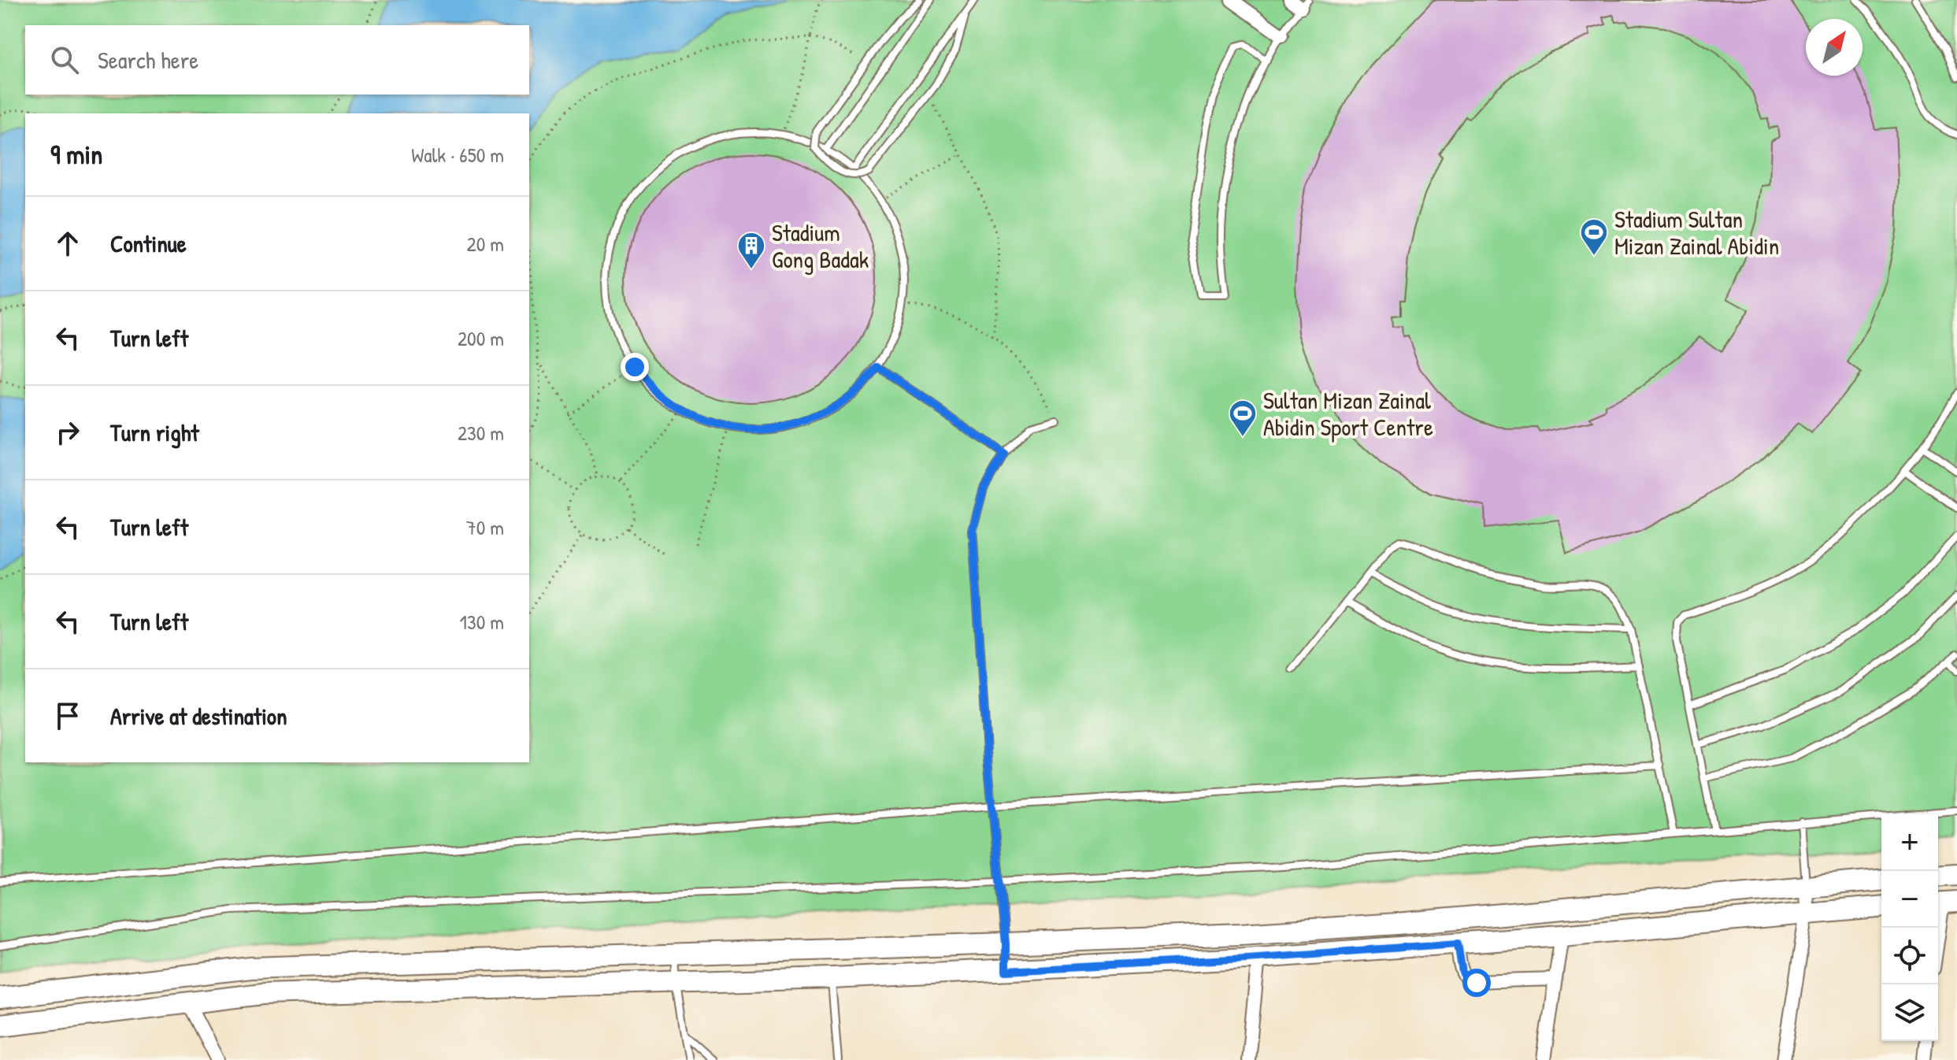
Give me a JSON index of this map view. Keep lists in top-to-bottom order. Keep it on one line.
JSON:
{"places":{"sports":["Stadium Sultan Mizan Zainal Abidin","Sultan Mizan Zainal Abidin Sport Centre"],"building":["Stadium Gong Badak"]},"north":"top right","page":{"search":"Search here","heading":["9 min","Walk · 650 m"],"list":[["Continue","20 m"],["Turn left","200 m"],["Turn right","230 m"],["Turn left","70 m"],["Turn left","130 m"],"Arrive at destination"],"map_buttons":["+","−"]}}
